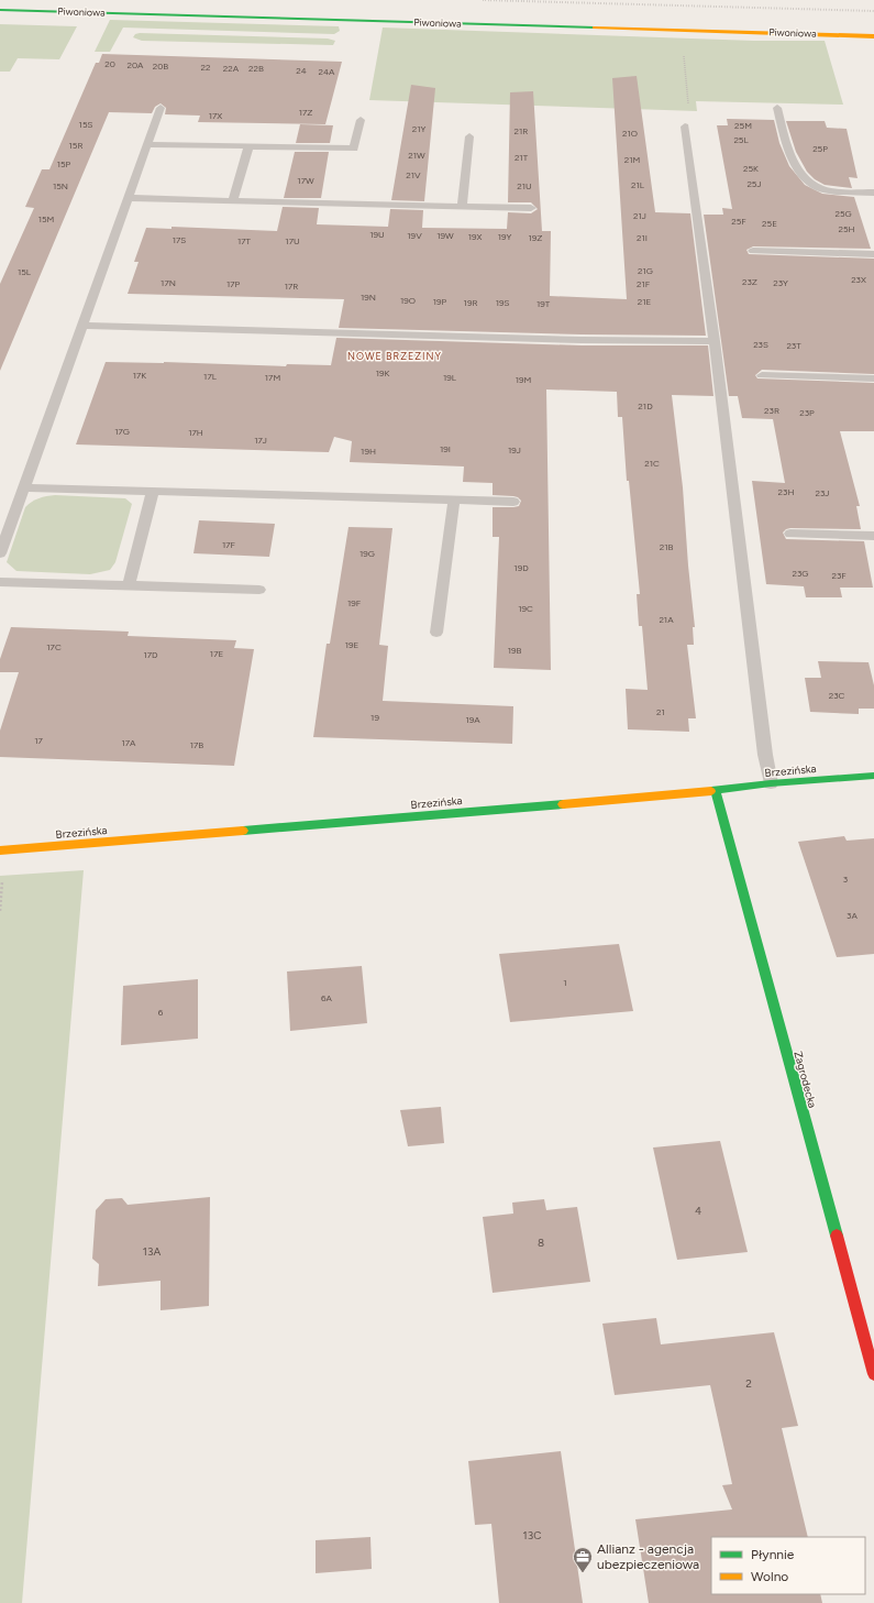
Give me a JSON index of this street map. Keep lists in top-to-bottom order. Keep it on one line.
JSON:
{"streets":{"street":["Piwoniowa","Brzezińska","Zagrodecka"]},"crossings":[["Brzezińska","Zagrodecka"]],"districts":["NOWE BRZEZINY"],"places":{"office":["Allianz - agencja ubezpieczeniowa"]},"house_numbers":["20","20A","20B","22","22A","22B","24","24A","17Z","17X","15S","25M","21Y","21R","21O","25L","15R","25P","21W","21T","21M","15P","25K","21V","17W","25J","21L","15N","21U","25G","21J","15M","25F","25E","25H","19U","19V","19W","19X","19Y","19Z","21I","17S","17T","17U","21G","15L","23X","23Z","17N","23Y","17P","21F","17R","19N","19O","19P","21E","19R","19S","19T","23S","23T","19K","17K","17L","17M","19L","19M","21D","23R","23P","17G","17H","17J","19I","19J","19H","21C","23H","23J","17F","21B","19G","19D","23G","23F","19F","19C","21A","19E","17C","19B","17E","17D","23C","21","19","19A","17","17A","17B","3","3A","1","6A","6","4","8","13A","2","13C"],"legend":["Płynnie","Wolno"]}
